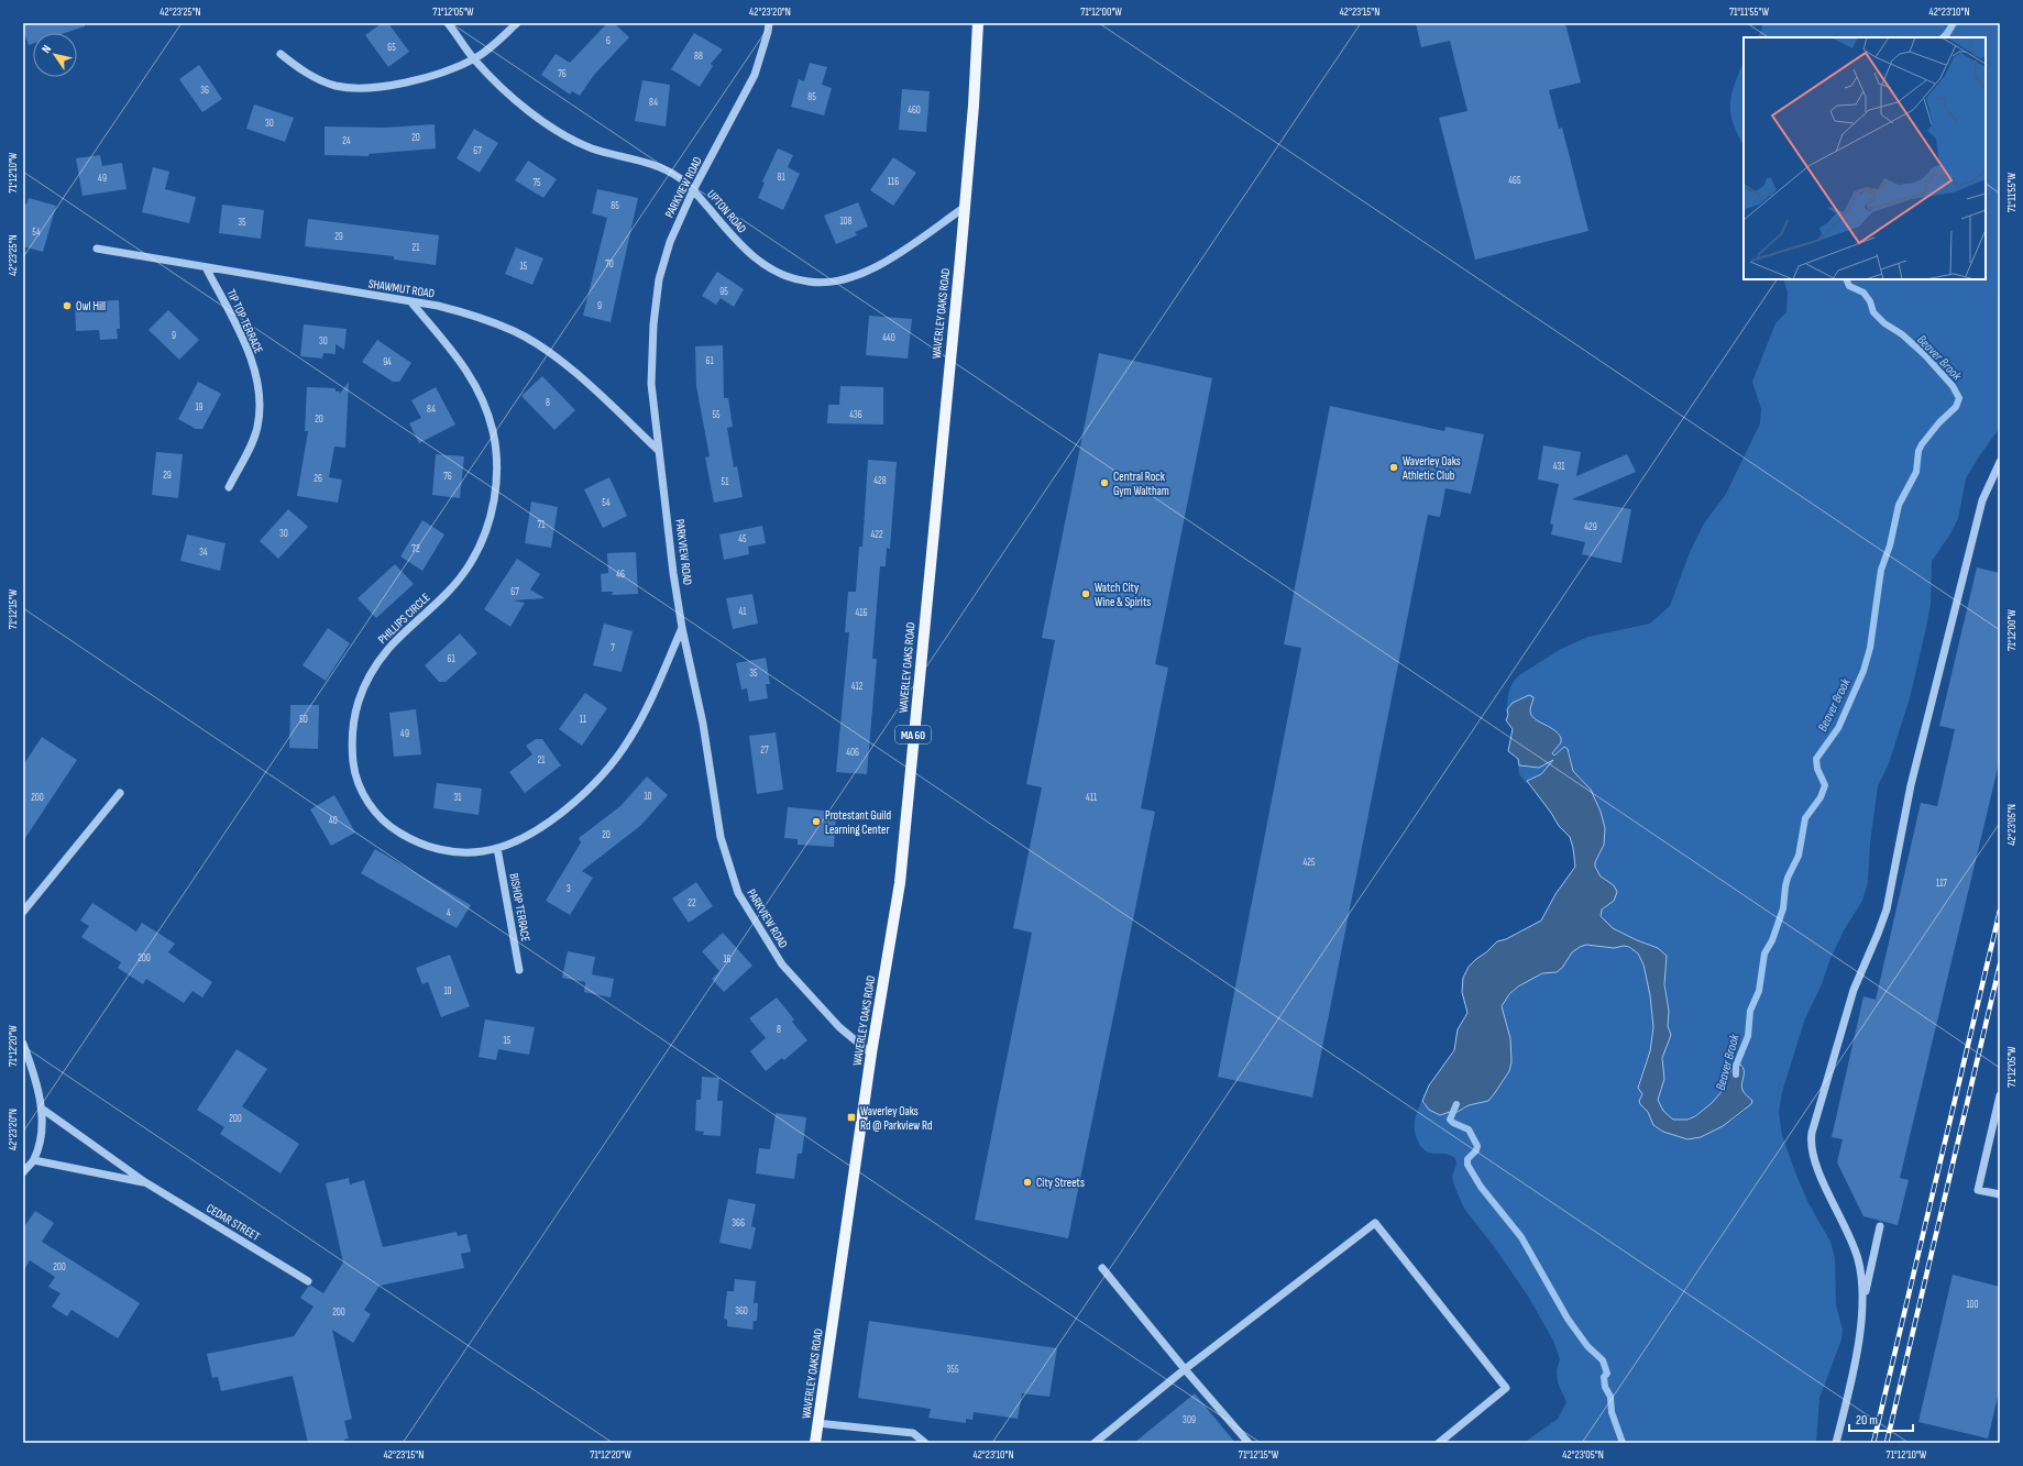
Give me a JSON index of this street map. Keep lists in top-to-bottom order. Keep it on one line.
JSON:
{"streets":{"main road":["WAVERLEY OAKS ROAD","MA 60"],"street":["PARKVIEW ROAD","UPTON ROAD","SHAWMUT ROAD","TIP TOP TERRACE","PHILLIPS CIRCLE","BISHOP TERRACE","CEDAR STREET"]},"crossings":[["PARKVIEW ROAD","UPTON ROAD"],["PARKVIEW ROAD","SHAWMUT ROAD"],["PARKVIEW ROAD","WAVERLEY OAKS ROAD"],["PARKVIEW ROAD","PHILLIPS CIRCLE"],["UPTON ROAD","WAVERLEY OAKS ROAD"],["SHAWMUT ROAD","TIP TOP TERRACE"],["SHAWMUT ROAD","PHILLIPS CIRCLE"],["PHILLIPS CIRCLE","BISHOP TERRACE"]],"water":["Beaver Brook"],"places":{"other":["Owl Hill","Waverley Oaks Athletic Club","Central Rock Gym Waltham","Watch City Wine & Spirits","Protestant Guild Learning Center","City Streets"],"transit":["Waverley Oaks Rd @ Parkview Rd"]},"house_numbers":["6","65","88","76","36","85","84","460","30","20","24","67","81","49","465","116","75","85","108","35","54","29","21","70","15","95","9","9","440","30","61","94","8","19","84","55","436","20","431","29","76","26","428","51","54","71","429","30","422","45","72","34","46","67","41","416","7","61","35","412","50","11","49","27","406","21","10","200","31","411","40","20","425","117","3","22","4","200","16","10","8","15","200","366","200","100","360","200","355","309"],"scale_bar":"20 m","north":"top left","coordinates":["42°23'25\"N","71°12'05\"W","42°23'20\"N","71°12'00\"W","42°23'15\"N","71°11'55\"W","42°23'10\"N","71°12'10\"W","71°12'15\"W","42°23'05\"N","71°12'20\"W"]}
